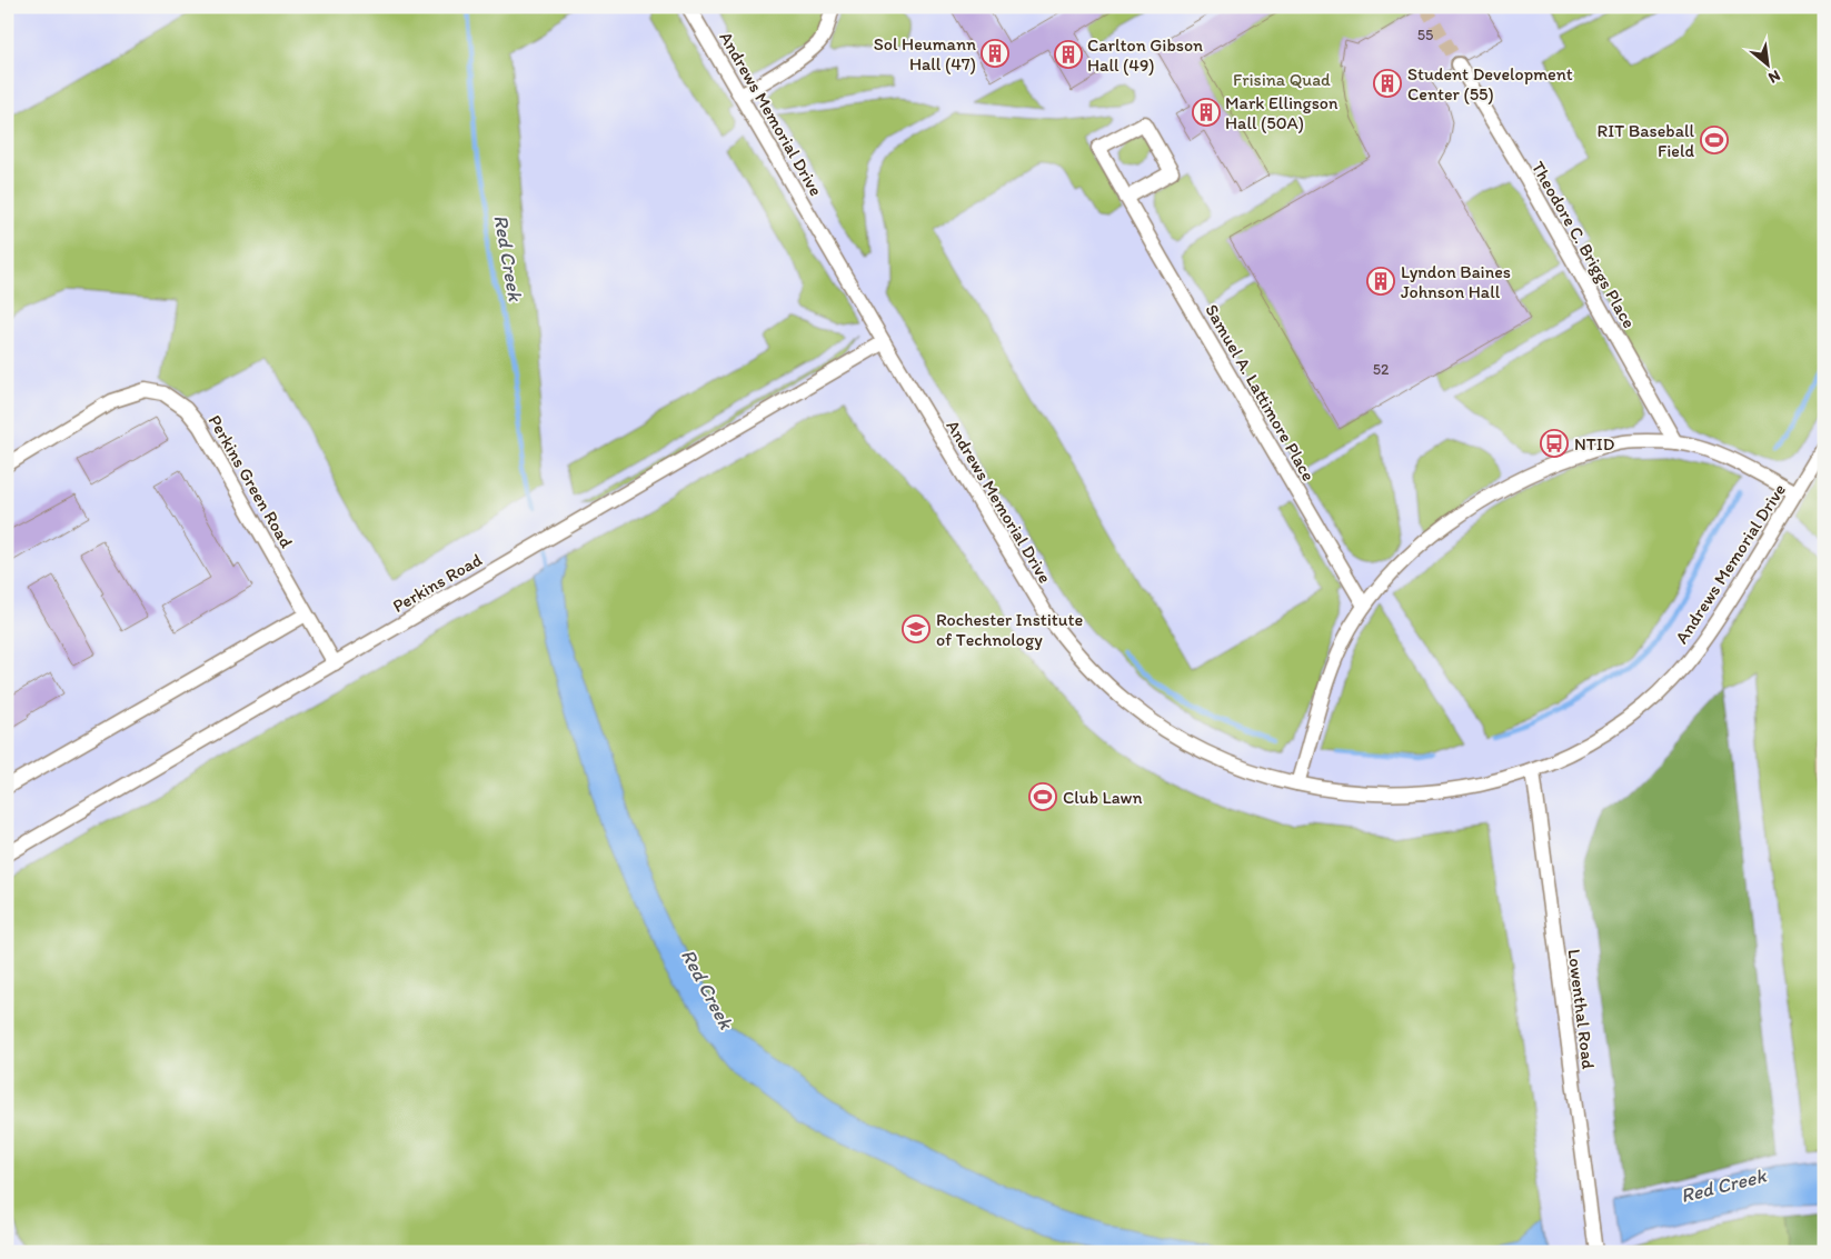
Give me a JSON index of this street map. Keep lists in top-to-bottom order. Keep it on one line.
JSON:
{"streets":{"street":["Andrews Memorial Drive","Theodore C. Briggs Place","Samuel A. Lattimore Place","Perkins Green Road","Perkins Road","Lowenthal Road"]},"crossings":[["Andrews Memorial Drive","Perkins Road"],["Andrews Memorial Drive","Lowenthal Road"],["Perkins Green Road","Perkins Road"]],"water":["Red Creek"],"parks":["Frisina Quad"],"places":{"building":["Sol Heumann Hall (47)","Carlton Gibson Hall (49)","Student Development Center (55)","Mark Ellingson Hall (50A)","Lyndon Baines Johnson Hall"],"sports":["RIT Baseball Field","Club Lawn"],"bus stop":["NTID"],"school or university":["Rochester Institute of Technology"]},"house_numbers":["55","52"],"north":"bottom right"}
